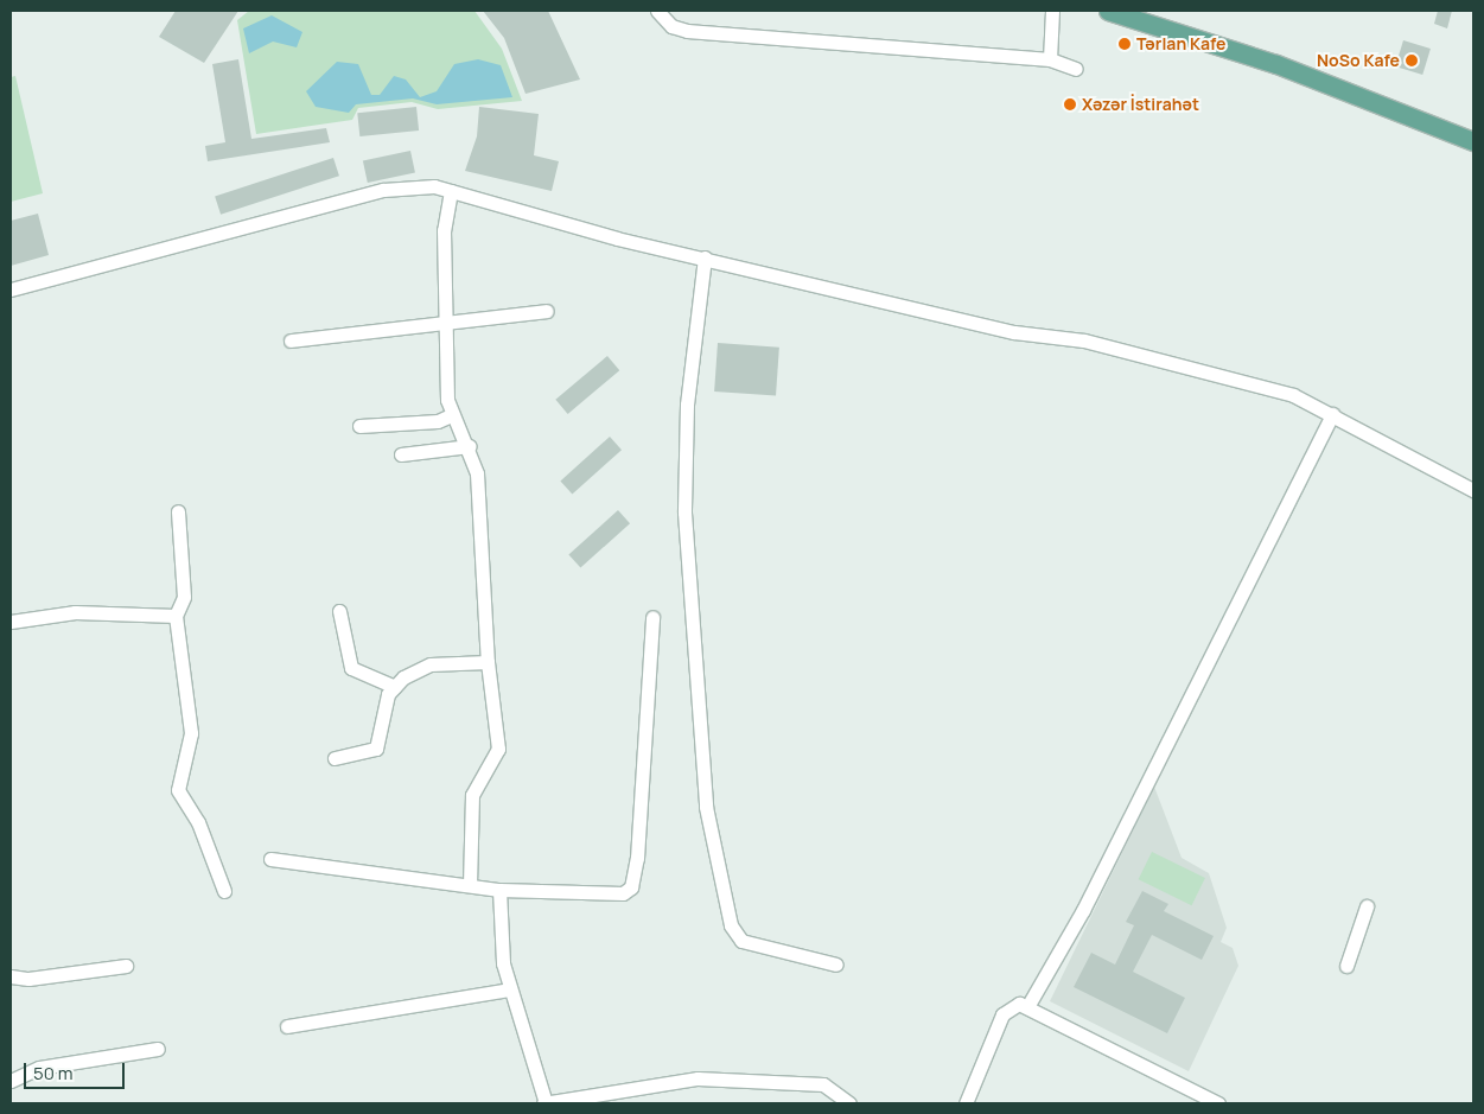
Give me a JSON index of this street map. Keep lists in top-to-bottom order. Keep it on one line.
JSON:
{"places":["Tərlan Kafe","NoSo Kafe","Xəzər İstirahət"],"scale_bar":"50 m"}
